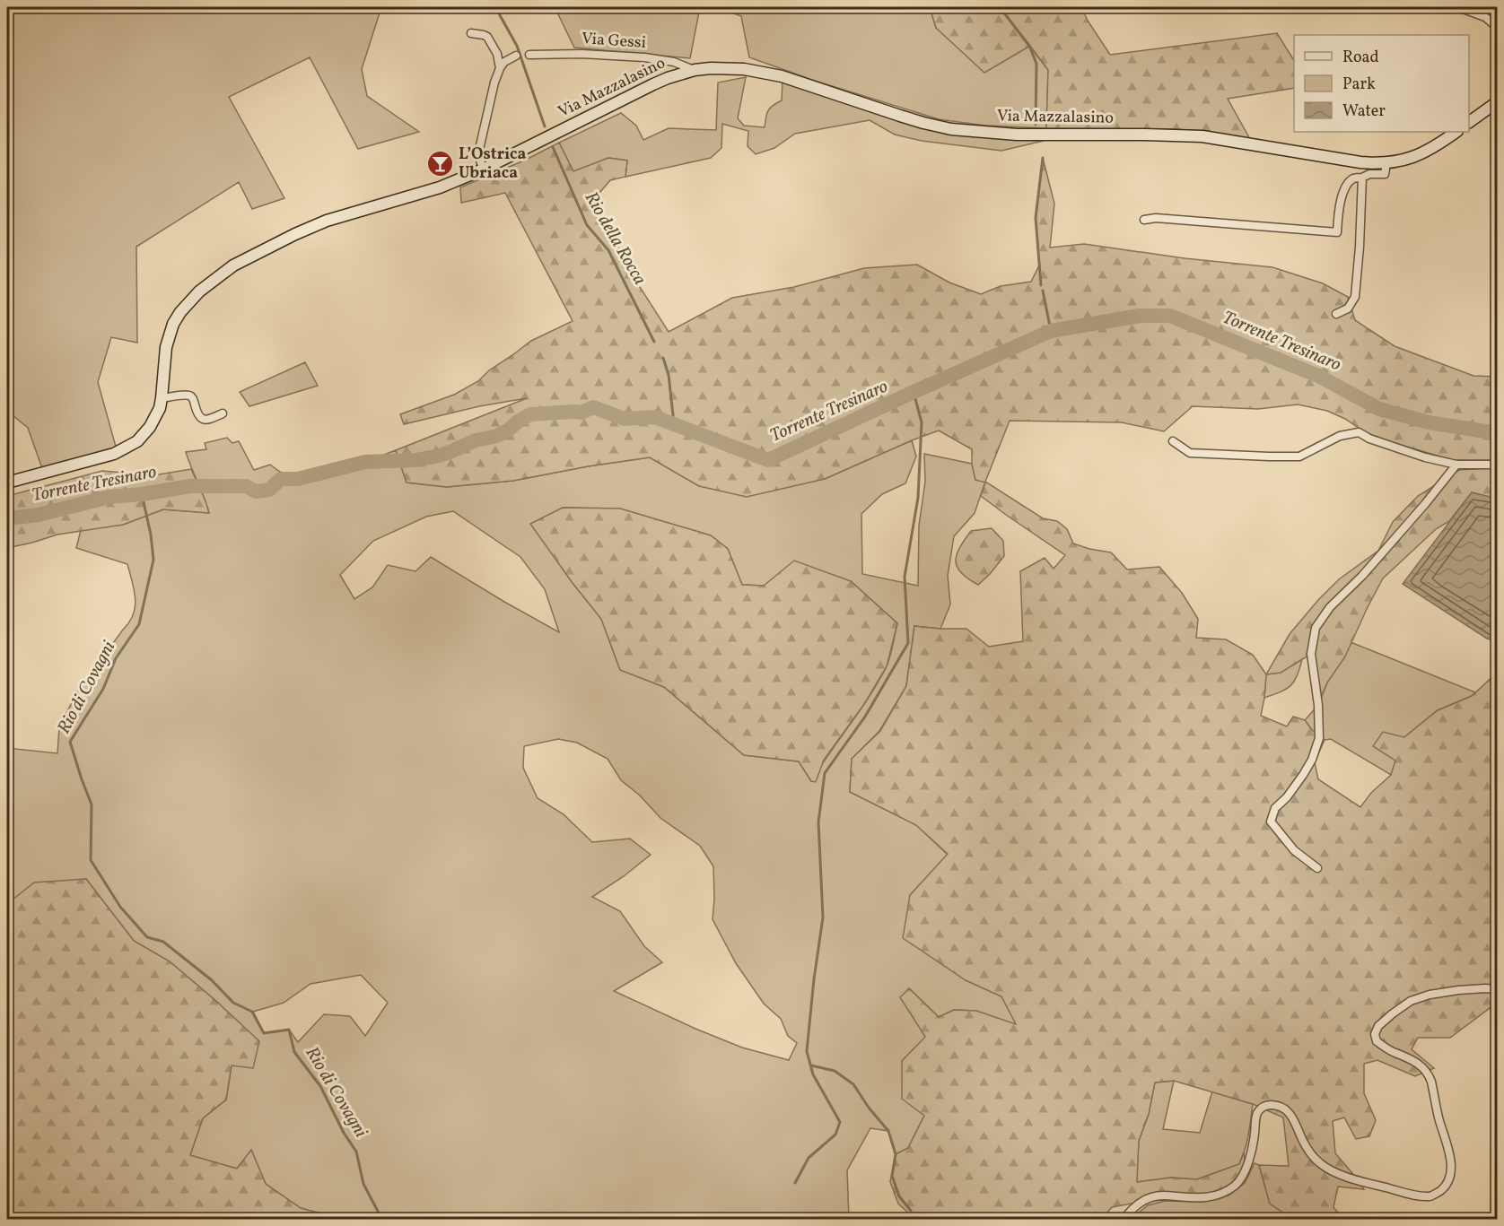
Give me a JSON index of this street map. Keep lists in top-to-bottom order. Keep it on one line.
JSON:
{"streets":{"main road":["Via Mazzalasino"],"street":["Via Gessi"]},"crossings":[["Via Gessi","Via Mazzalasino"]],"water":["Rio della Rocca","Torrente Tresinaro","Rio di Covagni"],"places":{"bar":["L’Ostrica Ubriaca"]},"legend":["Road","Park","Water"]}
